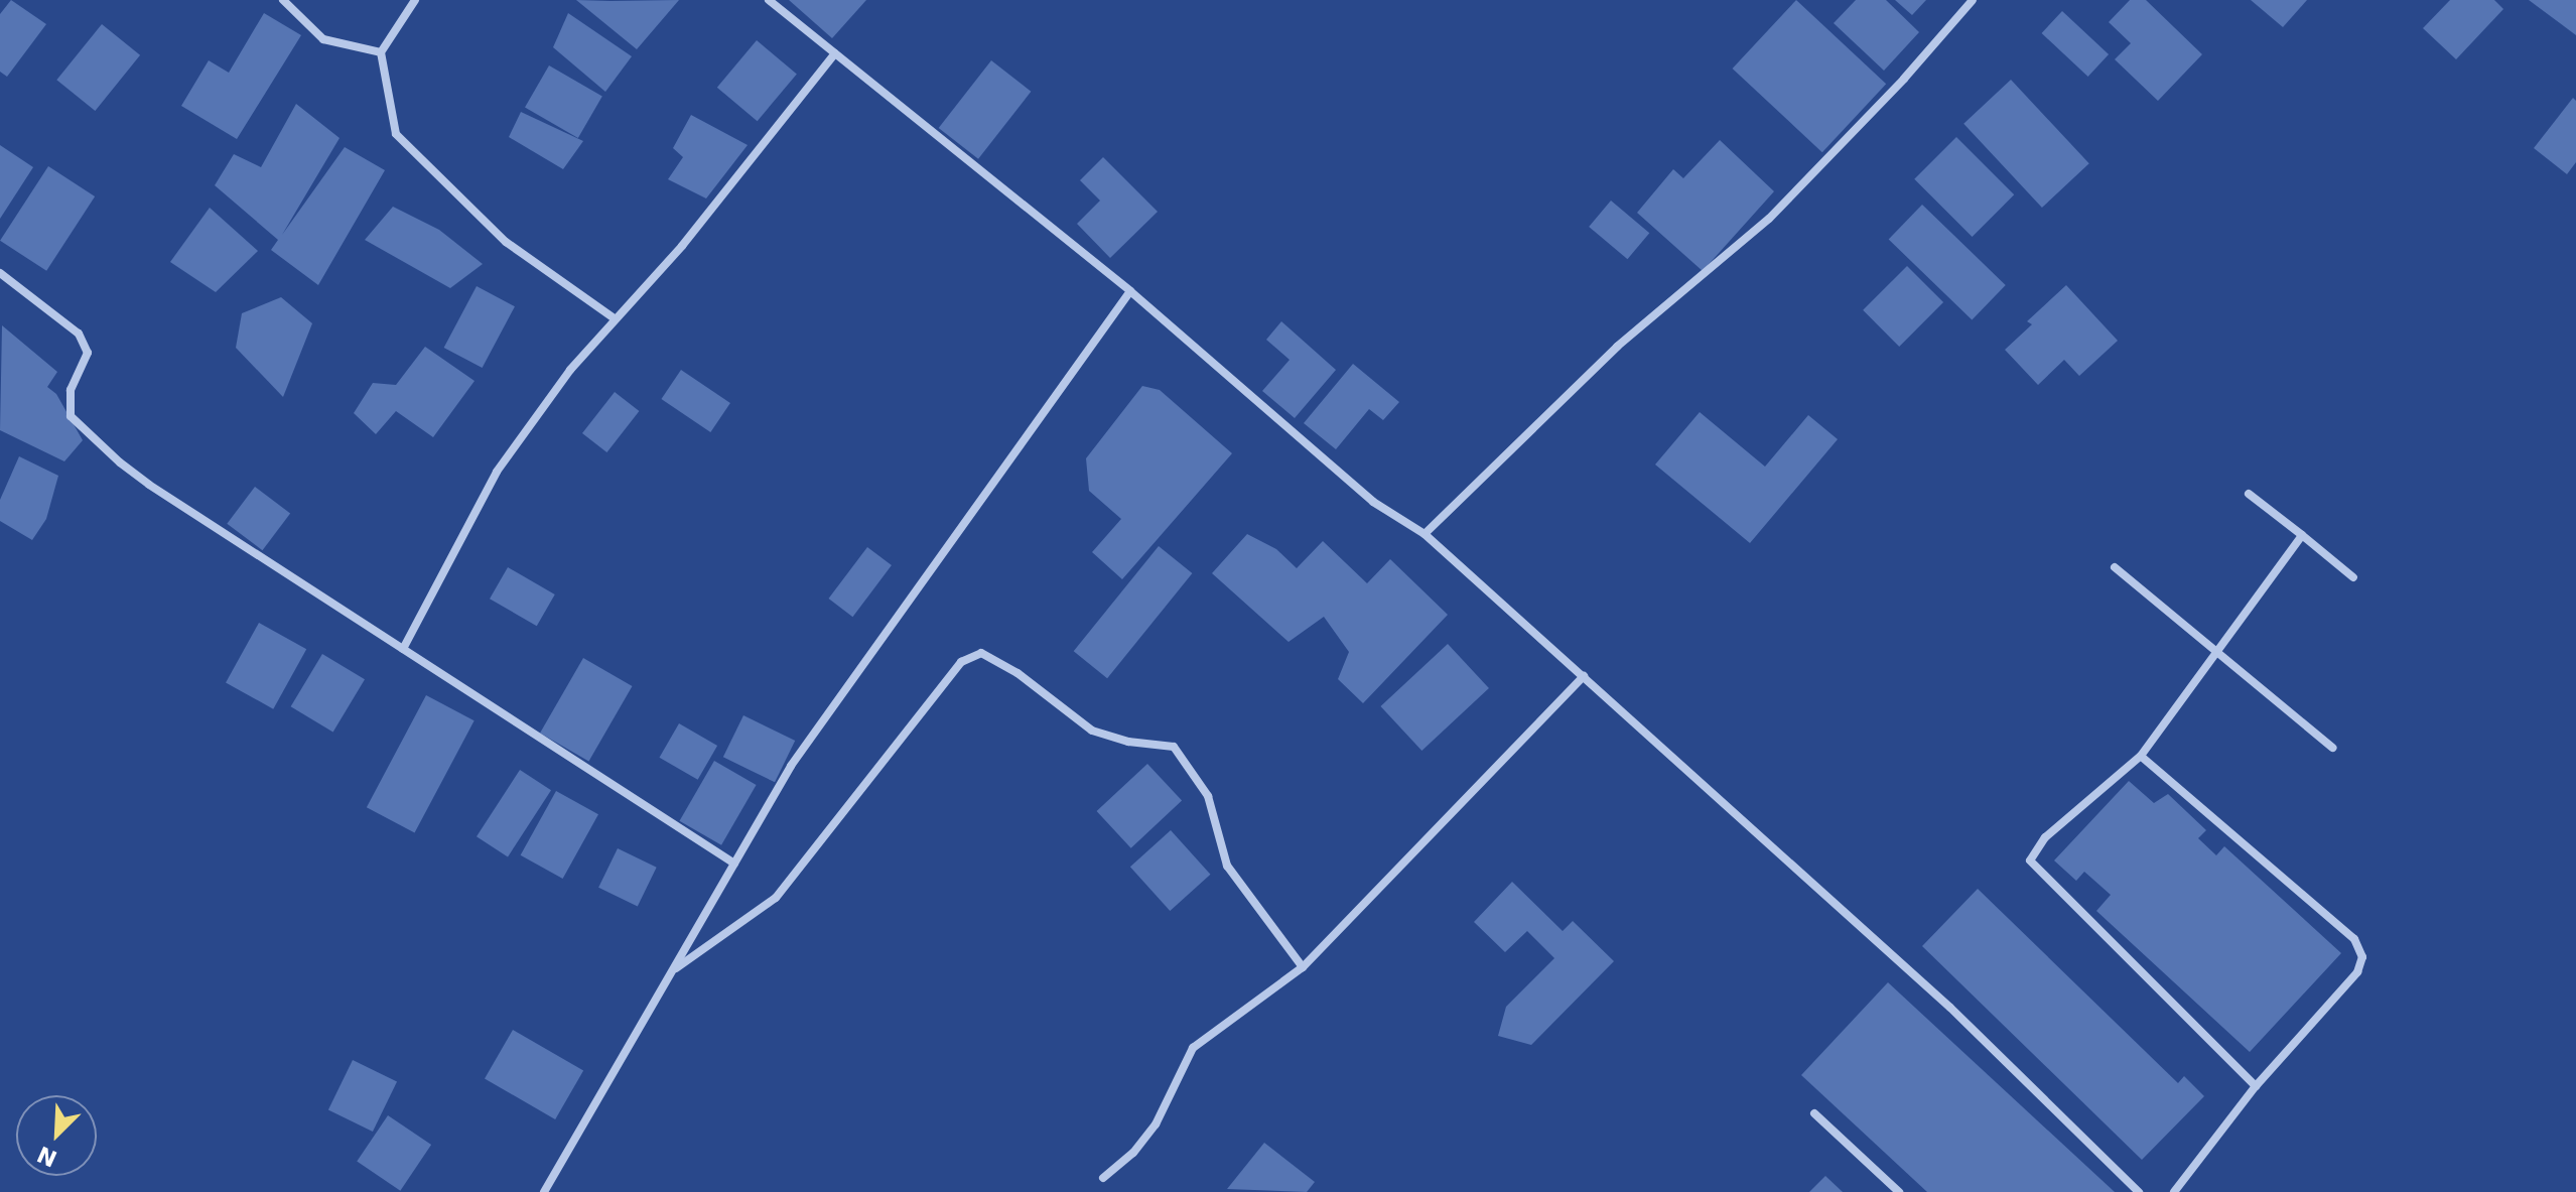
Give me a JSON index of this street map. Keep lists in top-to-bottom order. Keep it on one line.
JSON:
{"north":"bottom left"}
